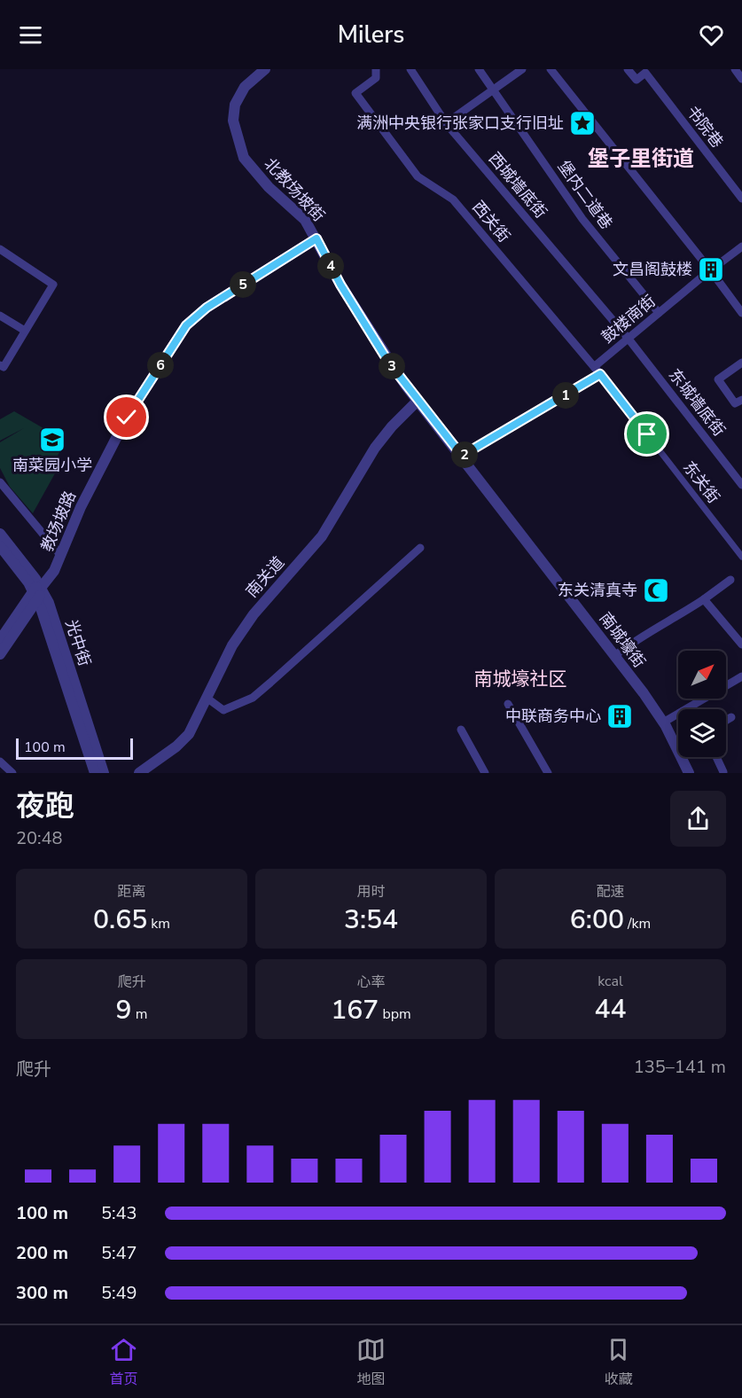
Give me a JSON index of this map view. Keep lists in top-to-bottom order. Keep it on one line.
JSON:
{"streets":{"street":["书院巷","西城墙底街","北教场坡街","堡内二道巷","西关街","鼓楼南街","东城墙底街","东关街","教场坡路","南关道","南城壕街","光中街"]},"crossings":[["西城墙底街","鼓楼南街"],["西城墙底街","东城墙底街"],["北教场坡街","教场坡路"],["北教场坡街","南关道"],["北教场坡街","南城壕街"],["堡内二道巷","鼓楼南街"],["西关街","鼓楼南街"],["西关街","东关街"],["鼓楼南街","东城墙底街"],["教场坡路","光中街"]],"districts":["堡子里街道","南城壕社区"],"places":{"place":["满洲中央银行张家口支行旧址"],"building":["文昌阁鼓楼","中联商务中心"],"school or university":["南菜园小学"],"mosque":["东关清真寺"]},"scale_bar":"100 m","north":"top right","page":{"header":"Milers","pins":["4","5","6","3","1","2"],"scale":"100 m","heading":["夜跑","20:48"],"stats":[["距离","0.65 km"],["用时","3:54"],["配速","6:00 /km"],["爬升","9 m"],["心率","167 bpm"],["kcal","44"]],"chart":["爬升","135–141 m"],"list":[{"name":"100 m","note":"5:43"},{"name":"200 m","note":"5:47"},{"name":"300 m","note":"5:49"}],"tabs":["首页","地图","收藏"]}}
